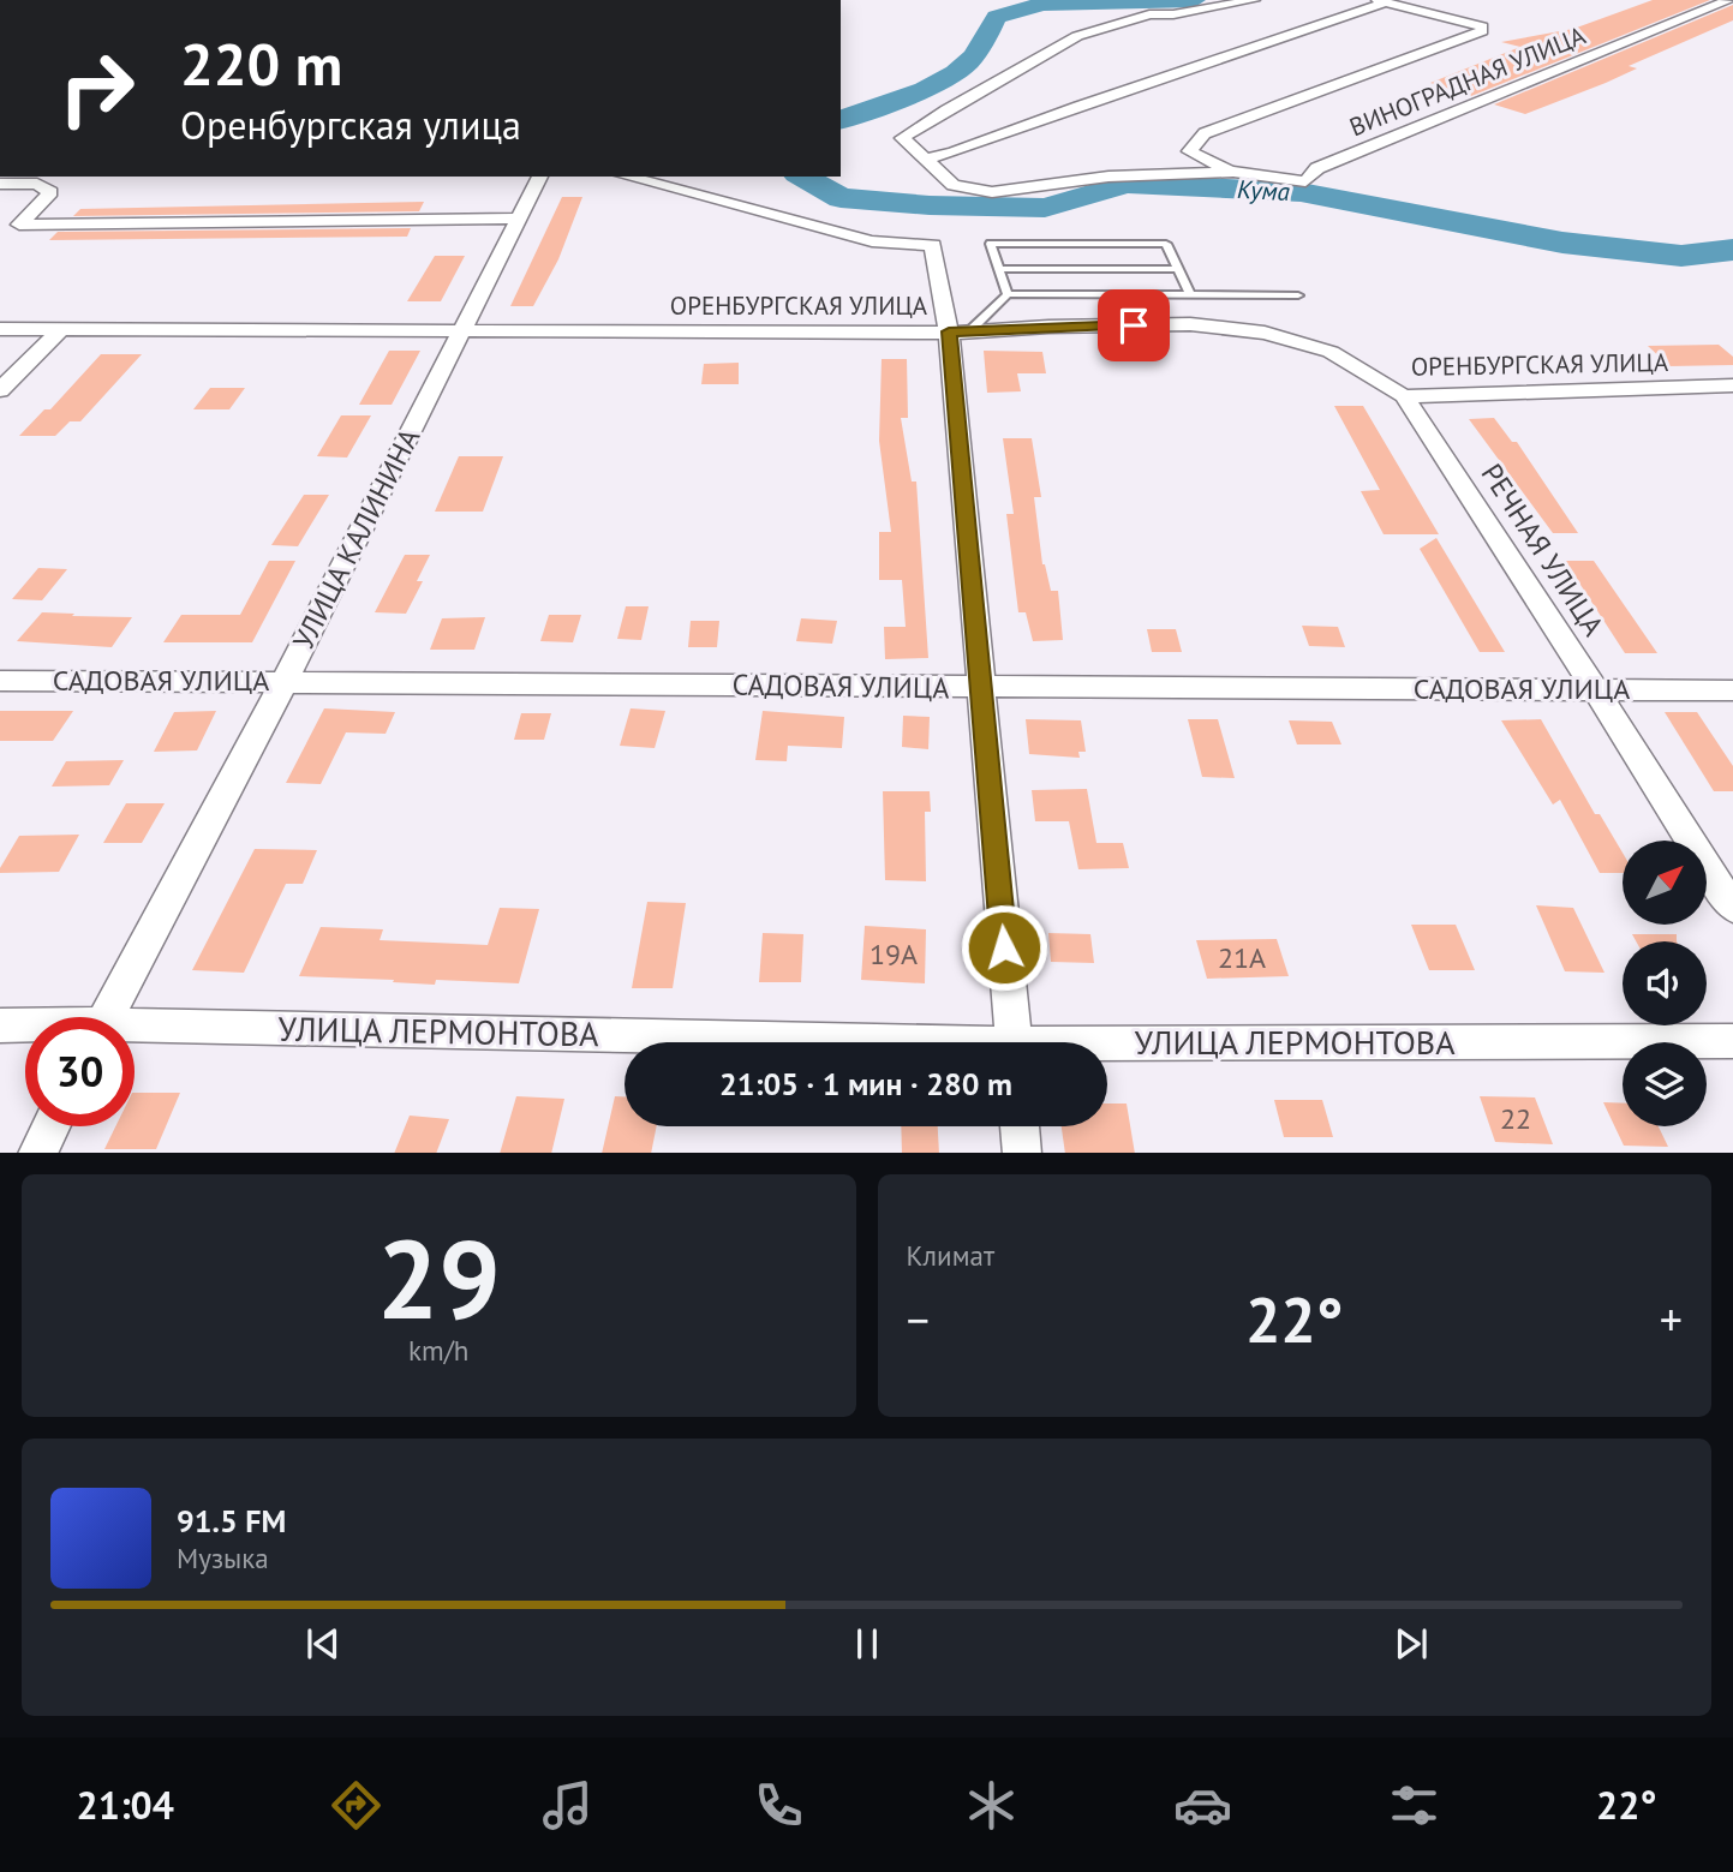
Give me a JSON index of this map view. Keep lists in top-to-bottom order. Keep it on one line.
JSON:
{"streets":{"street":["ВИНОГРАДНАЯ УЛИЦА","ОРЕНБУРГСКАЯ УЛИЦА","УЛИЦА КАЛИНИНА","РЕЧНАЯ УЛИЦА","САДОВАЯ УЛИЦА","УЛИЦА ЛЕРМОНТОВА"]},"crossings":[["ОРЕНБУРГСКАЯ УЛИЦА","УЛИЦА КАЛИНИНА"],["ОРЕНБУРГСКАЯ УЛИЦА","РЕЧНАЯ УЛИЦА"],["УЛИЦА КАЛИНИНА","САДОВАЯ УЛИЦА"],["РЕЧНАЯ УЛИЦА","САДОВАЯ УЛИЦА"]],"water":["Кума"],"house_numbers":["19А","21А","22"],"north":"top right","page":{"turn":["220 m","Оренбургская улица"],"limit":"30","trip":"21:05 · 1 мин · 280 m","tile":[["29","km/h"],"Климат"],"heat":["−","22°","+"],"song":["91.5 FM","Музыка"],"tabs":["21:04","22°"]}}
